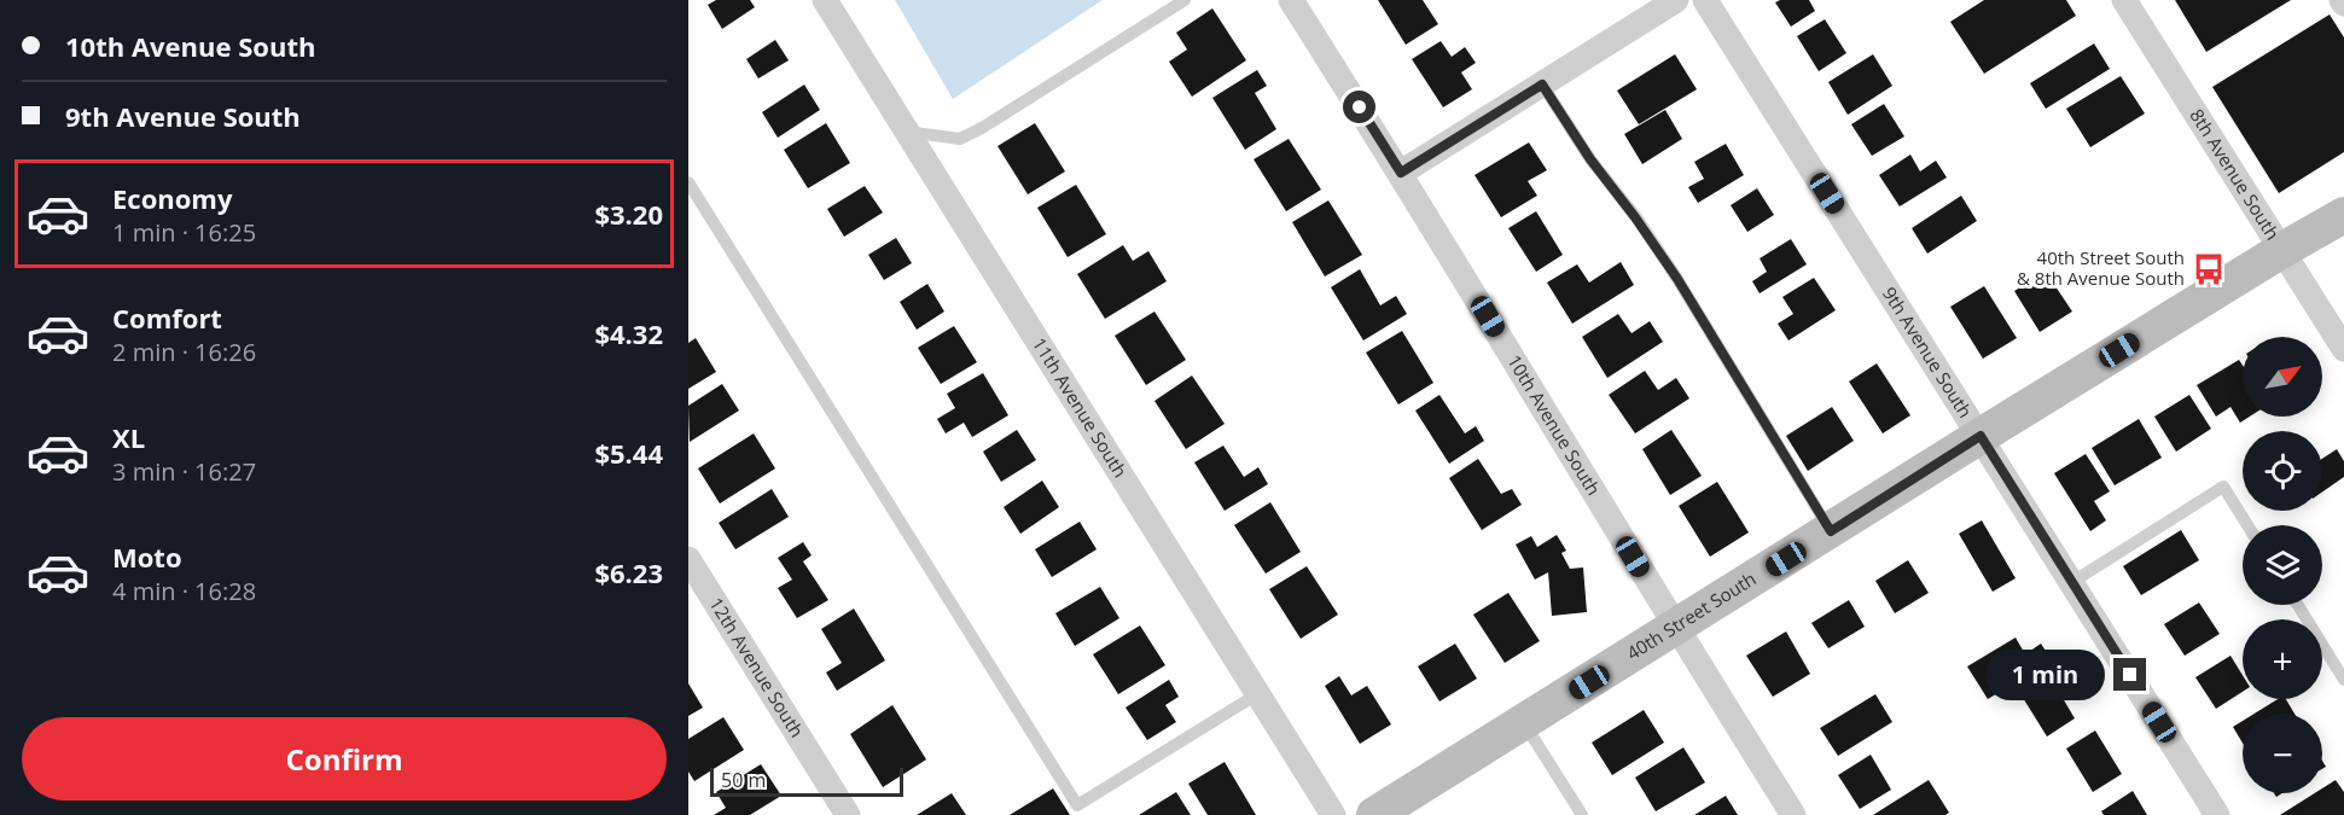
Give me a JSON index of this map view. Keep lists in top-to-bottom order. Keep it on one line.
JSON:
{"streets":{"street":["8th Avenue South","9th Avenue South","11th Avenue South","10th Avenue South","40th Street South","12th Avenue South"]},"crossings":[["8th Avenue South","40th Street South"],["9th Avenue South","40th Street South"],["10th Avenue South","40th Street South"]],"places":{"bus stop":["40th Street South & 8th Avenue South"]},"scale_bar":"50 m","north":"top right","page":{"banner":["10th Avenue South","9th Avenue South"],"list":[{"name":"Economy","note":"1 min · 16:25","value":"$3.20"},{"name":"Comfort","note":"2 min · 16:26","value":"$4.32"},{"name":"XL","note":"3 min · 16:27","value":"$5.44"},{"name":"Moto","note":"4 min · 16:28","value":"$6.23"}],"map_buttons":["+","−"],"bubble":"1 min","buttons":"Confirm","scale":"50 m"}}
